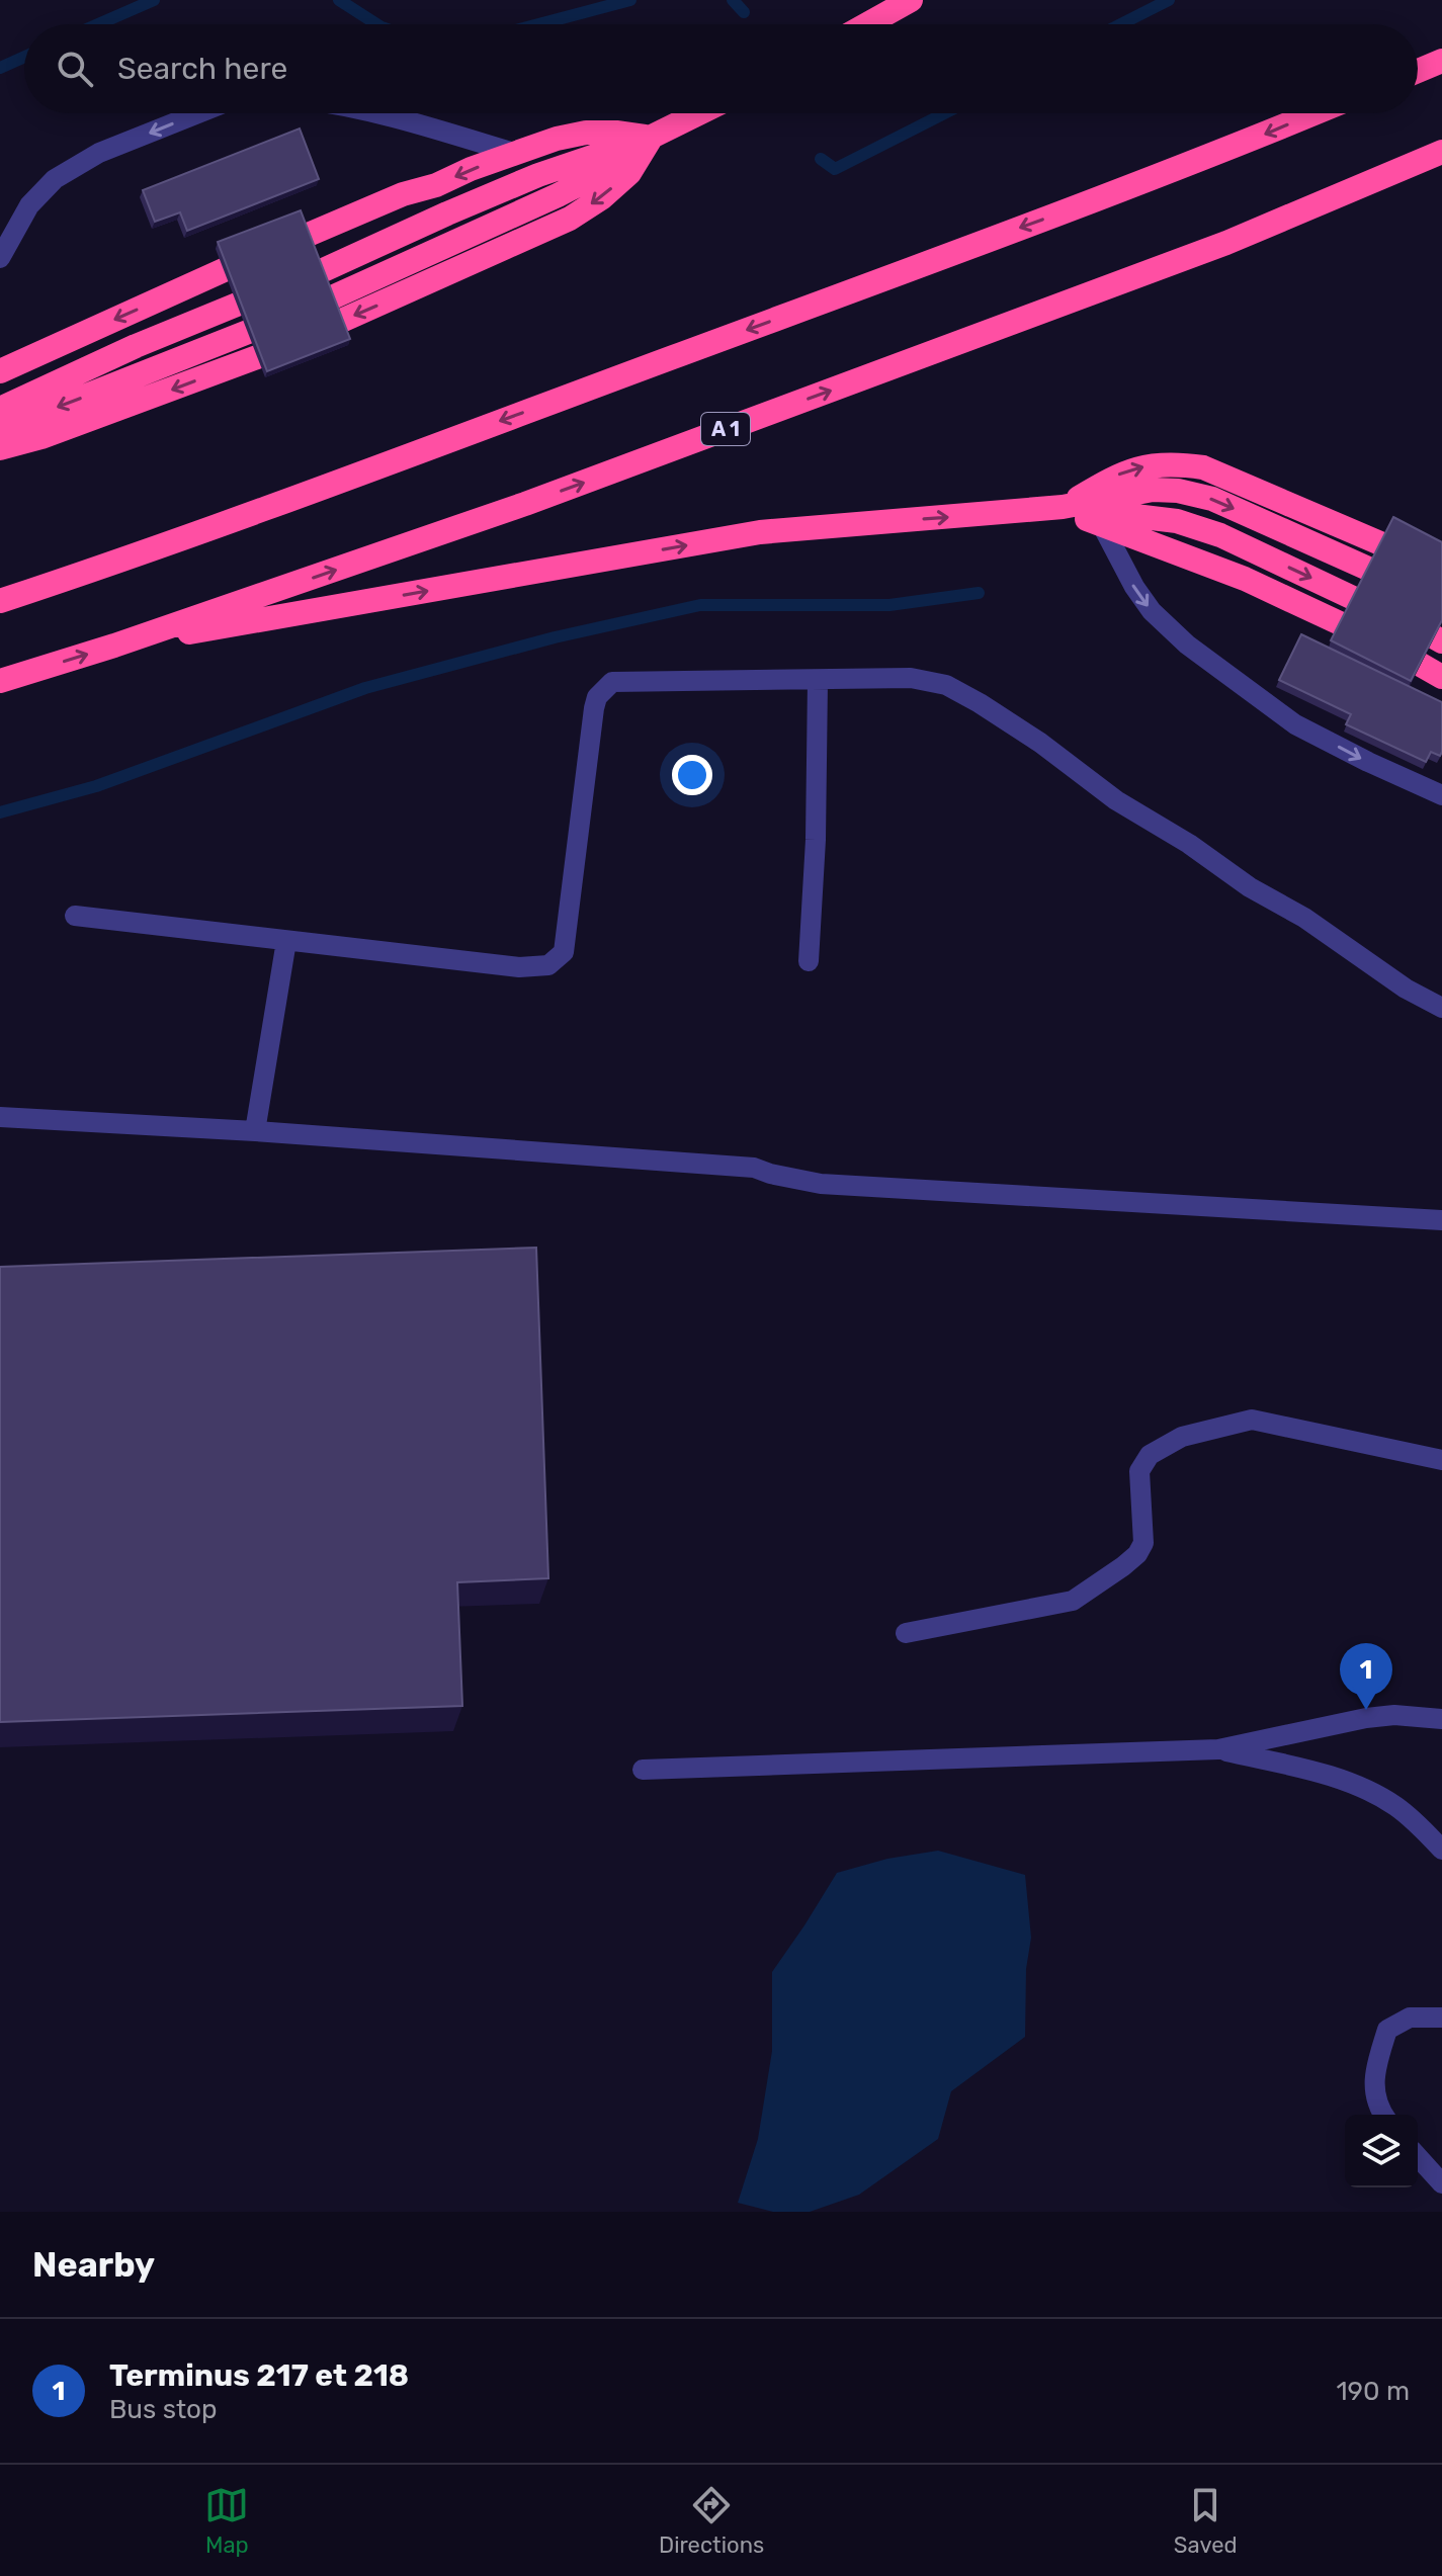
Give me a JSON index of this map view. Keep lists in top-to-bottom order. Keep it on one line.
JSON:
{"streets":{"highway":["A 1"]},"page":{"search":"Search here","pins":"1","heading":"Nearby","list":[{"mark":"1","name":"Terminus 217 et 218","note":"Bus stop","value":"190 m"}],"nav":["Map","Directions","Saved"]}}
